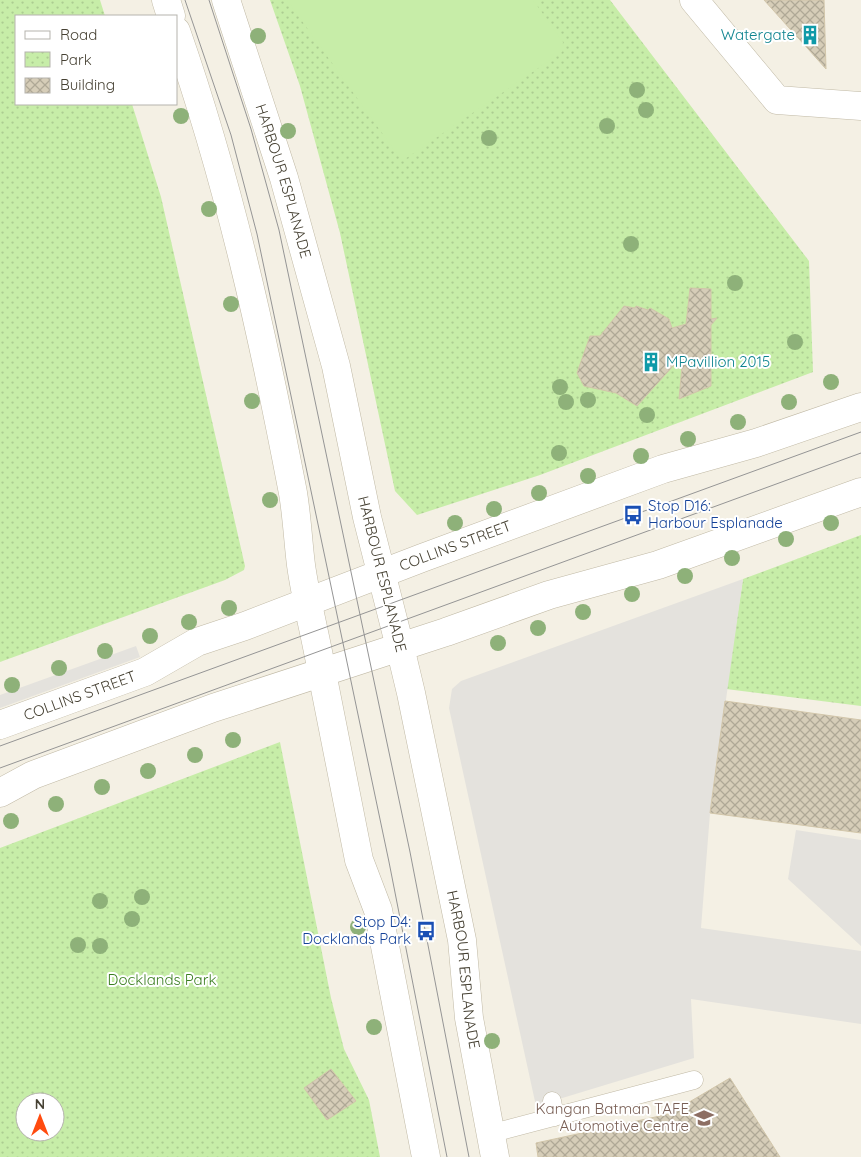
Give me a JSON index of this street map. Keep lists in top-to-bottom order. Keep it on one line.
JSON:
{"streets":{"street":["HARBOUR ESPLANADE","COLLINS STREET"]},"crossings":[["HARBOUR ESPLANADE","COLLINS STREET"]],"parks":["Docklands Park"],"places":{"building":["Watergate","MPavillion 2015"],"bus stop":["Stop D16: Harbour Esplanade","Stop D4: Docklands Park"],"school or university":["Kangan Batman TAFE Automotive Centre"]},"legend":["Road","Park","Building"],"north":"top"}
